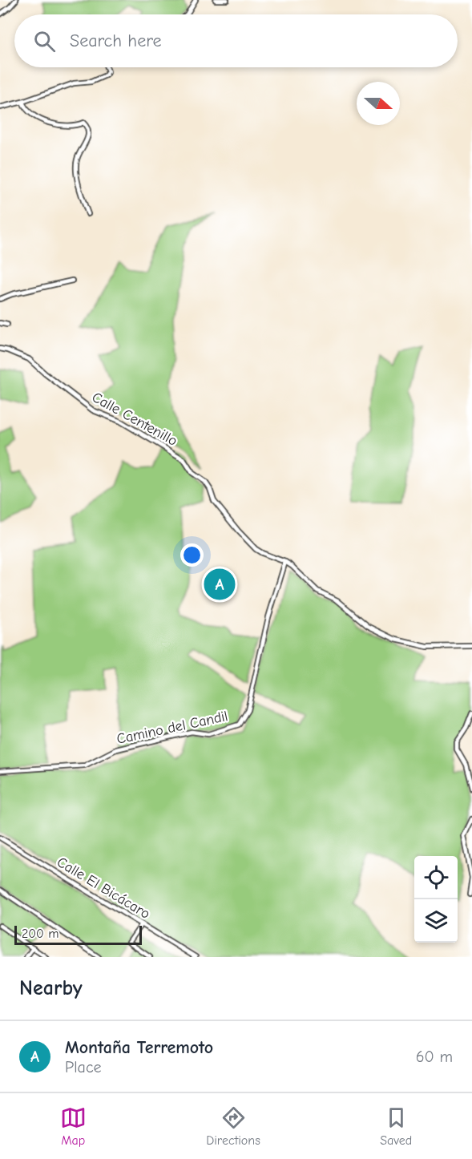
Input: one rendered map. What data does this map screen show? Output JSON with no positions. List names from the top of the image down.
{
  "streets": {
    "street": ["Calle Centenillo", "Camino del Candil", "Calle El Bicácaro"]
  },
  "crossings": [
    ["Calle Centenillo", "Camino del Candil"]
  ],
  "scale_bar": "200 m",
  "north": "right",
  "page": {
    "search": "Search here",
    "pins": "A",
    "scale": "200 m",
    "heading": "Nearby",
    "list": [
      {
        "mark": "A",
        "name": "Montaña Terremoto",
        "note": "Place",
        "value": "60 m"
      }
    ],
    "nav": ["Map", "Directions", "Saved"]
  }
}
